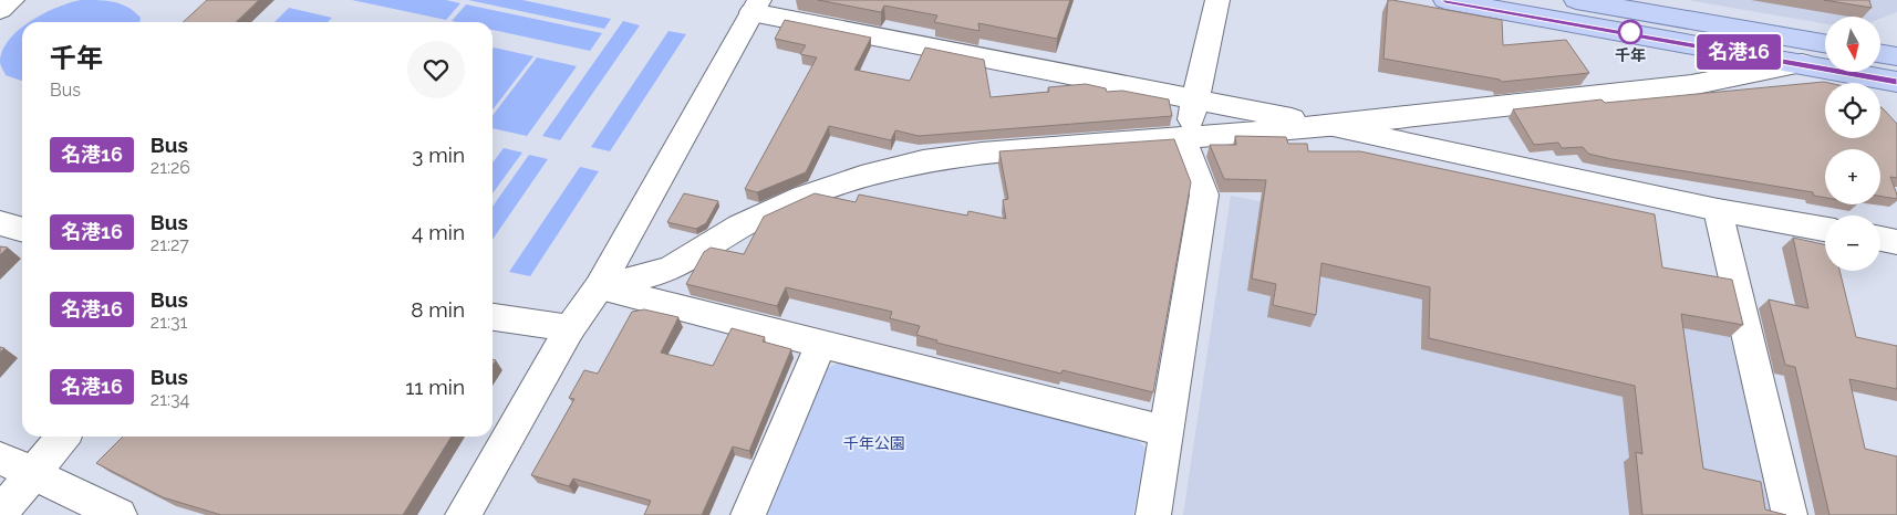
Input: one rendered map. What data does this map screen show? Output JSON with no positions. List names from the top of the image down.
{
  "parks": ["千年公園"],
  "places": ["千年"],
  "lines": ["bus line 名港16"],
  "north": "bottom",
  "page": {
    "on_map": "名港16",
    "map_buttons": ["+", "−"],
    "heading": ["千年", "Bus"],
    "list": [
      {
        "mark": "名港16",
        "name": "Bus",
        "note": "21:26",
        "value": "3 min"
      },
      {
        "mark": "名港16",
        "name": "Bus",
        "note": "21:27",
        "value": "4 min"
      },
      {
        "mark": "名港16",
        "name": "Bus",
        "note": "21:31",
        "value": "8 min"
      },
      {
        "mark": "名港16",
        "name": "Bus",
        "note": "21:34",
        "value": "11 min"
      }
    ]
  }
}
